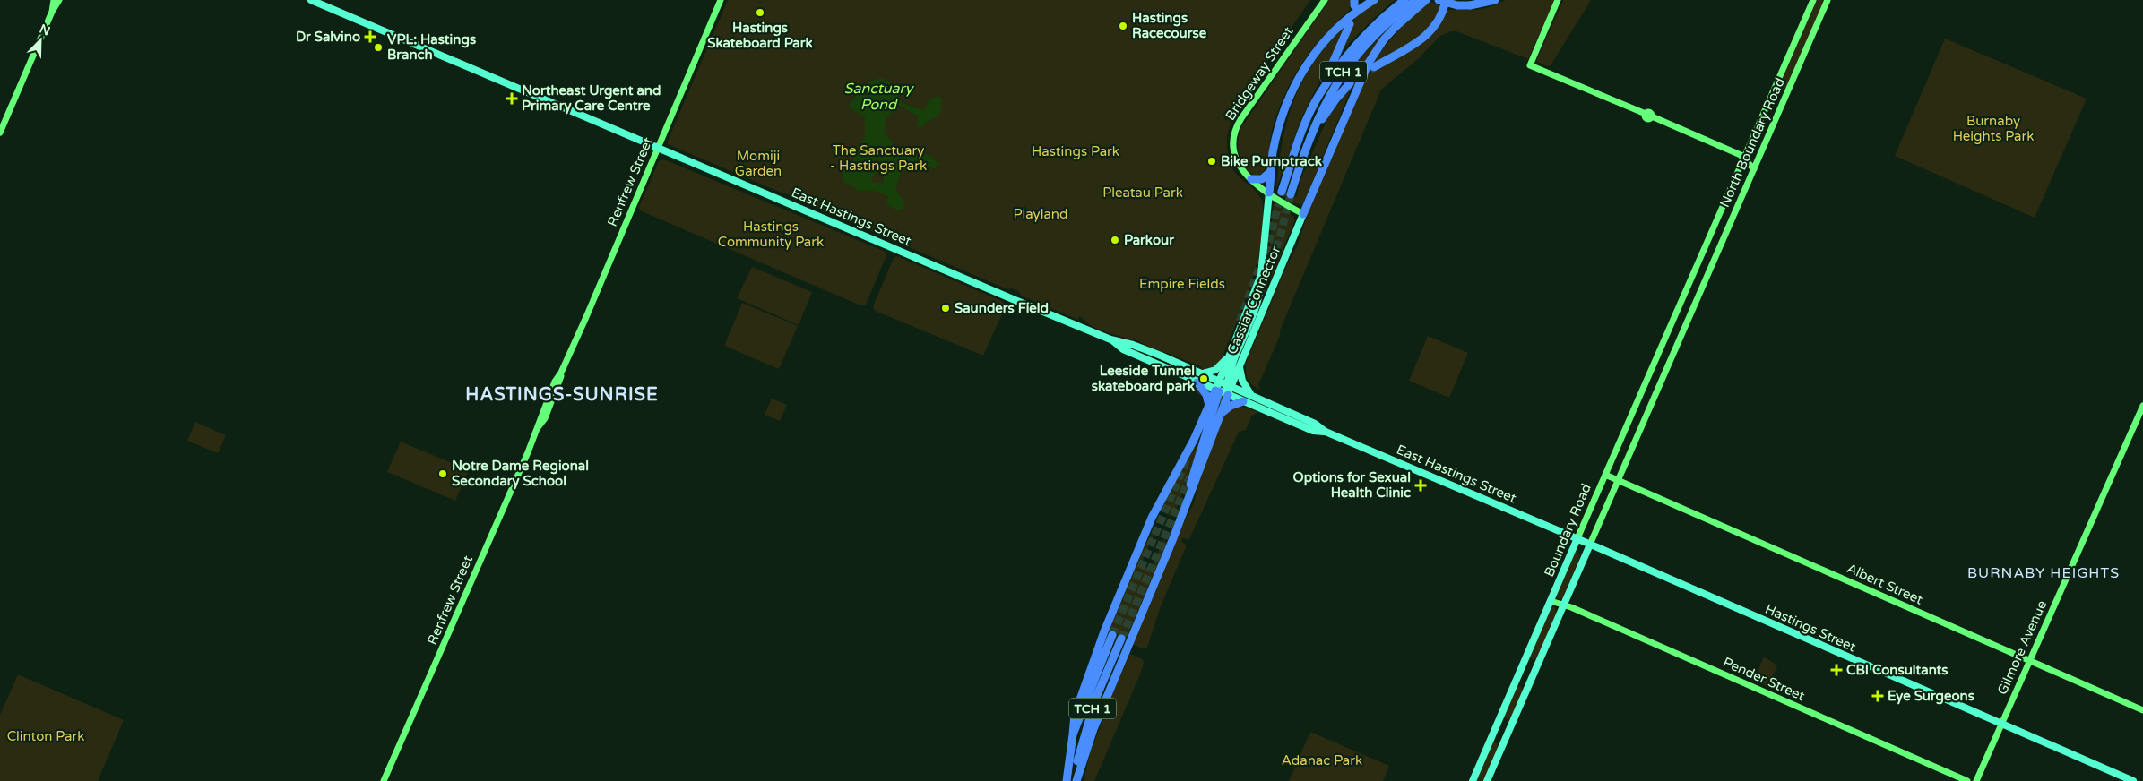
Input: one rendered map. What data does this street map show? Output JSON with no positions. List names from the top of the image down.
{
  "streets": {
    "highway": ["TCH 1"],
    "main road": [
      "East Hastings Street",
      "Cassiar Connector",
      "Boundary Road",
      "Hastings Street"
    ],
    "street": [
      "Bridgeway Street",
      "North Boundary Road",
      "Renfrew Street",
      "Albert Street",
      "Gilmore Avenue",
      "Pender Street"
    ]
  },
  "crossings": [
    ["Bridgeway Street", "Cassiar Connector"],
    ["North Boundary Road", "Boundary Road"],
    ["Renfrew Street", "East Hastings Street"],
    ["East Hastings Street", "Cassiar Connector"],
    ["East Hastings Street", "Boundary Road"],
    ["East Hastings Street", "Hastings Street"],
    ["Boundary Road", "Albert Street"],
    ["Boundary Road", "Hastings Street"],
    ["Boundary Road", "Pender Street"],
    ["Albert Street", "Gilmore Avenue"],
    ["Hastings Street", "Gilmore Avenue"]
  ],
  "districts": ["HASTINGS-SUNRISE", "BURNABY HEIGHTS"],
  "water": ["Sanctuary Pond"],
  "parks": [
    "Burnaby Heights Park",
    "The Sanctuary - Hastings Park",
    "Hastings Park",
    "Momiji Garden",
    "Pleatau Park",
    "Playland",
    "Hastings Community Park",
    "Empire Fields",
    "Clinton Park",
    "Adanac Park"
  ],
  "places": {
    "other": [
      "Hastings Skateboard Park",
      "Hastings Racecourse",
      "VPL: Hastings Branch",
      "Bike Pumptrack",
      "Parkour",
      "Saunders Field",
      "Leeside Tunnel skateboard park",
      "Notre Dame Regional Secondary School"
    ],
    "health": [
      "Dr Salvino",
      "Northeast Urgent and Primary Care Centre",
      "Options for Sexual Health Clinic",
      "CBI Consultants",
      "Eye Surgeons"
    ]
  },
  "north": "top right"
}
